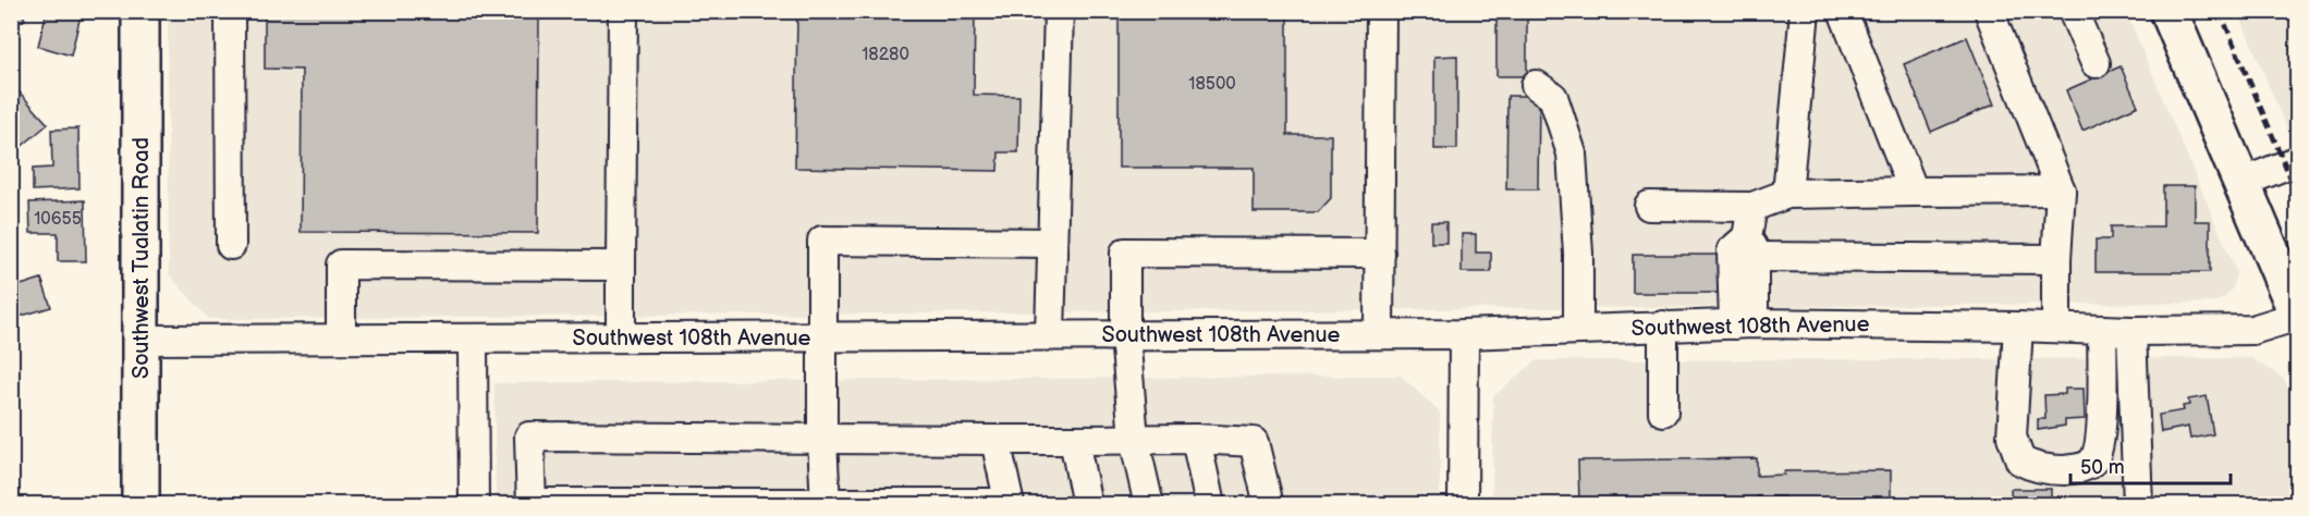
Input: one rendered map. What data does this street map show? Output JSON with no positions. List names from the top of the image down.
{
  "streets": {
    "main road": ["Southwest Tualatin Road"],
    "street": ["Southwest 108th Avenue"]
  },
  "crossings": [
    ["Southwest Tualatin Road", "Southwest 108th Avenue"]
  ],
  "house_numbers": ["18280", "18500", "10655"],
  "scale_bar": "50 m"
}
